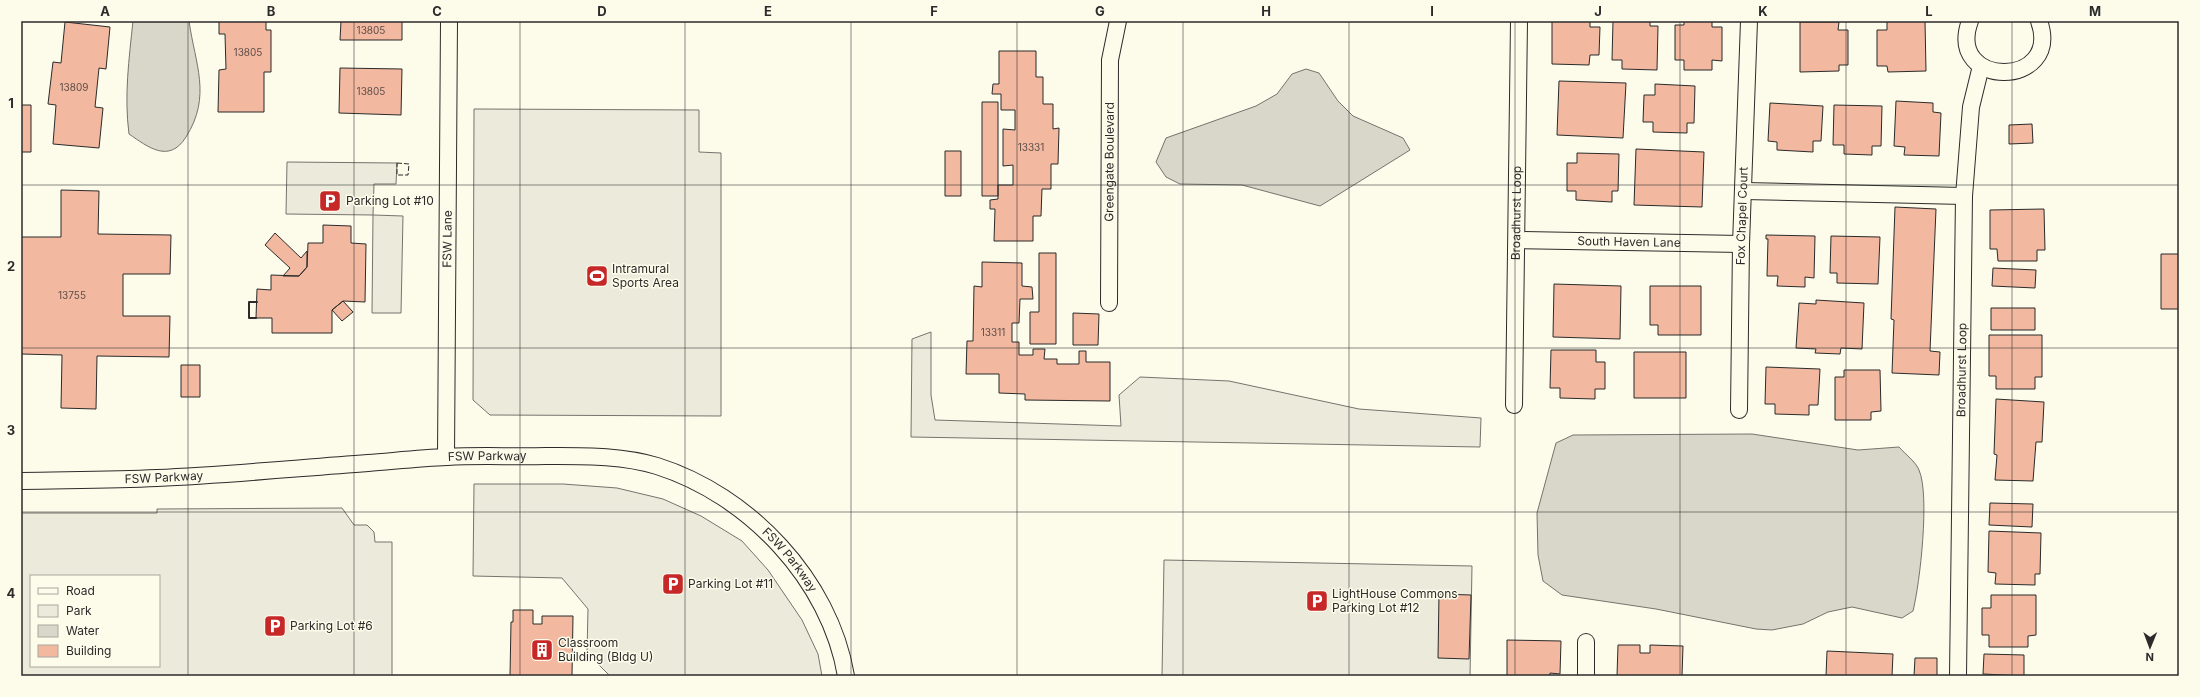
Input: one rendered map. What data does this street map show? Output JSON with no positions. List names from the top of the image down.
{
  "streets": {
    "street": [
      "Greengate Boulevard",
      "Broadhurst Loop",
      "Fox Chapel Court",
      "FSW Lane",
      "South Haven Lane",
      "FSW Parkway"
    ]
  },
  "crossings": [
    ["Broadhurst Loop", "South Haven Lane"],
    ["Fox Chapel Court", "South Haven Lane"],
    ["FSW Lane", "FSW Parkway"]
  ],
  "places": {
    "parking": [
      "Parking Lot #10",
      "Parking Lot #11",
      "LightHouse Commons Parking Lot #12",
      "Parking Lot #6"
    ],
    "sports": ["Intramural Sports Area"],
    "building": ["Classroom Building (Bldg U)"]
  },
  "house_numbers": [
    "13805",
    "13805",
    "13809",
    "13805",
    "13331",
    "13755",
    "13311"
  ],
  "legend": [
    "Road",
    "Park",
    "Water",
    "Building"
  ],
  "north": "bottom",
  "grid": {
    "columns": [
      "A",
      "B",
      "C",
      "D",
      "E",
      "F",
      "G",
      "H",
      "I",
      "J",
      "K",
      "L",
      "M"
    ],
    "rows": [
      "1",
      "2",
      "3",
      "4"
    ]
  }
}
